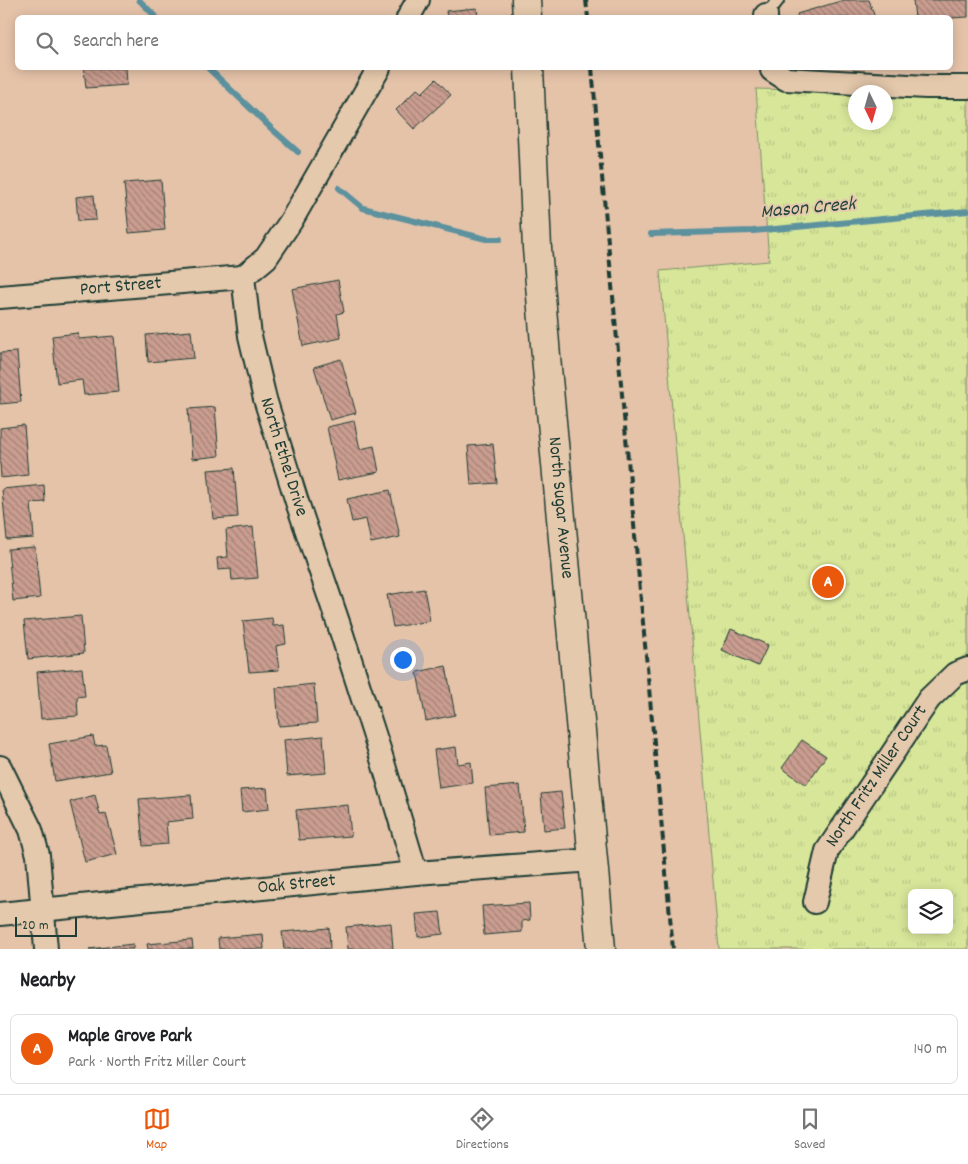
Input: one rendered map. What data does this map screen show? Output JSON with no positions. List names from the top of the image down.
{
  "streets": {
    "street": [
      "Port Street",
      "North Ethel Drive",
      "North Sugar Avenue",
      "North Fritz Miller Court",
      "Oak Street"
    ]
  },
  "crossings": [
    ["Port Street", "North Ethel Drive"],
    ["North Ethel Drive", "Oak Street"],
    ["North Sugar Avenue", "Oak Street"]
  ],
  "water": ["Mason Creek"],
  "scale_bar": "20 m",
  "north": "bottom",
  "page": {
    "search": "Search here",
    "pins": "A",
    "scale": "20 m",
    "heading": "Nearby",
    "list": [
      {
        "mark": "A",
        "name": "Maple Grove Park",
        "note": "Park · North Fritz Miller Court",
        "value": "140 m"
      }
    ],
    "nav": ["Map", "Directions", "Saved"]
  }
}
